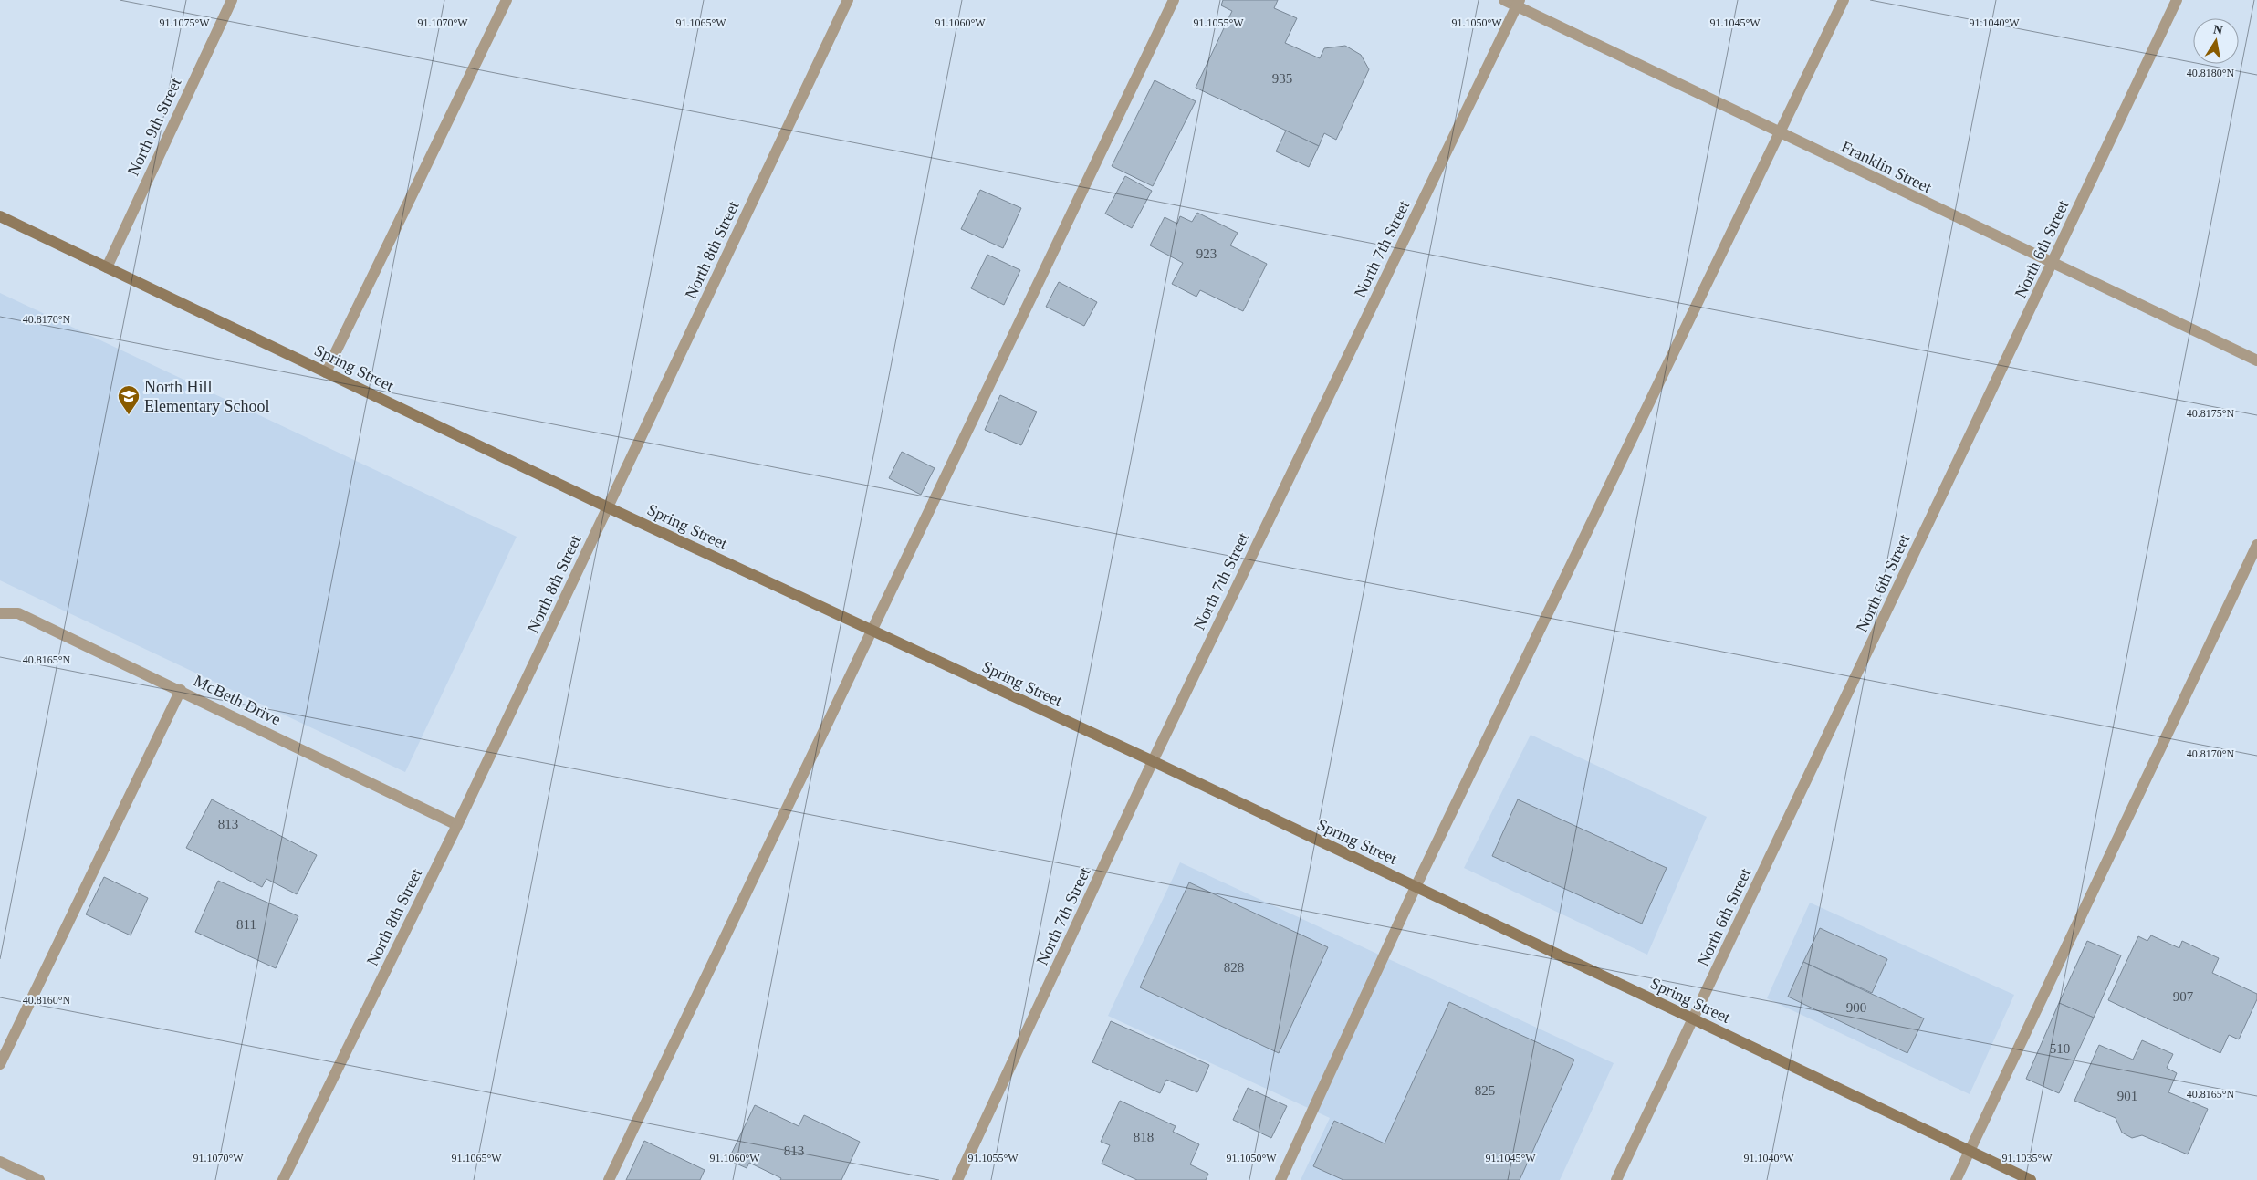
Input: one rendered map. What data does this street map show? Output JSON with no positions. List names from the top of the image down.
{
  "streets": {
    "main road": ["Spring Street"],
    "street": [
      "North 9th Street",
      "Franklin Street",
      "North 7th Street",
      "North 6th Street",
      "North 8th Street",
      "McBeth Drive"
    ]
  },
  "crossings": [
    ["North 9th Street", "Spring Street"],
    ["Franklin Street", "North 7th Street"],
    ["Franklin Street", "North 6th Street"],
    ["North 7th Street", "Spring Street"],
    ["North 6th Street", "Spring Street"],
    ["North 8th Street", "Spring Street"],
    ["North 8th Street", "McBeth Drive"]
  ],
  "places": {
    "school or university": ["North Hill Elementary School"]
  },
  "house_numbers": [
    "935",
    "923",
    "813",
    "811",
    "828",
    "907",
    "900",
    "510",
    "825",
    "901",
    "818",
    "813"
  ],
  "north": "top",
  "coordinates": [
    "91.1075°W",
    "91.1070°W",
    "91.1065°W",
    "91.1060°W",
    "91.1055°W",
    "91.1050°W",
    "91.1045°W",
    "91.1040°W",
    "40.8180°N",
    "40.8170°N",
    "40.8175°N",
    "40.8165°N",
    "40.8160°N",
    "91.1035°W"
  ]
}
